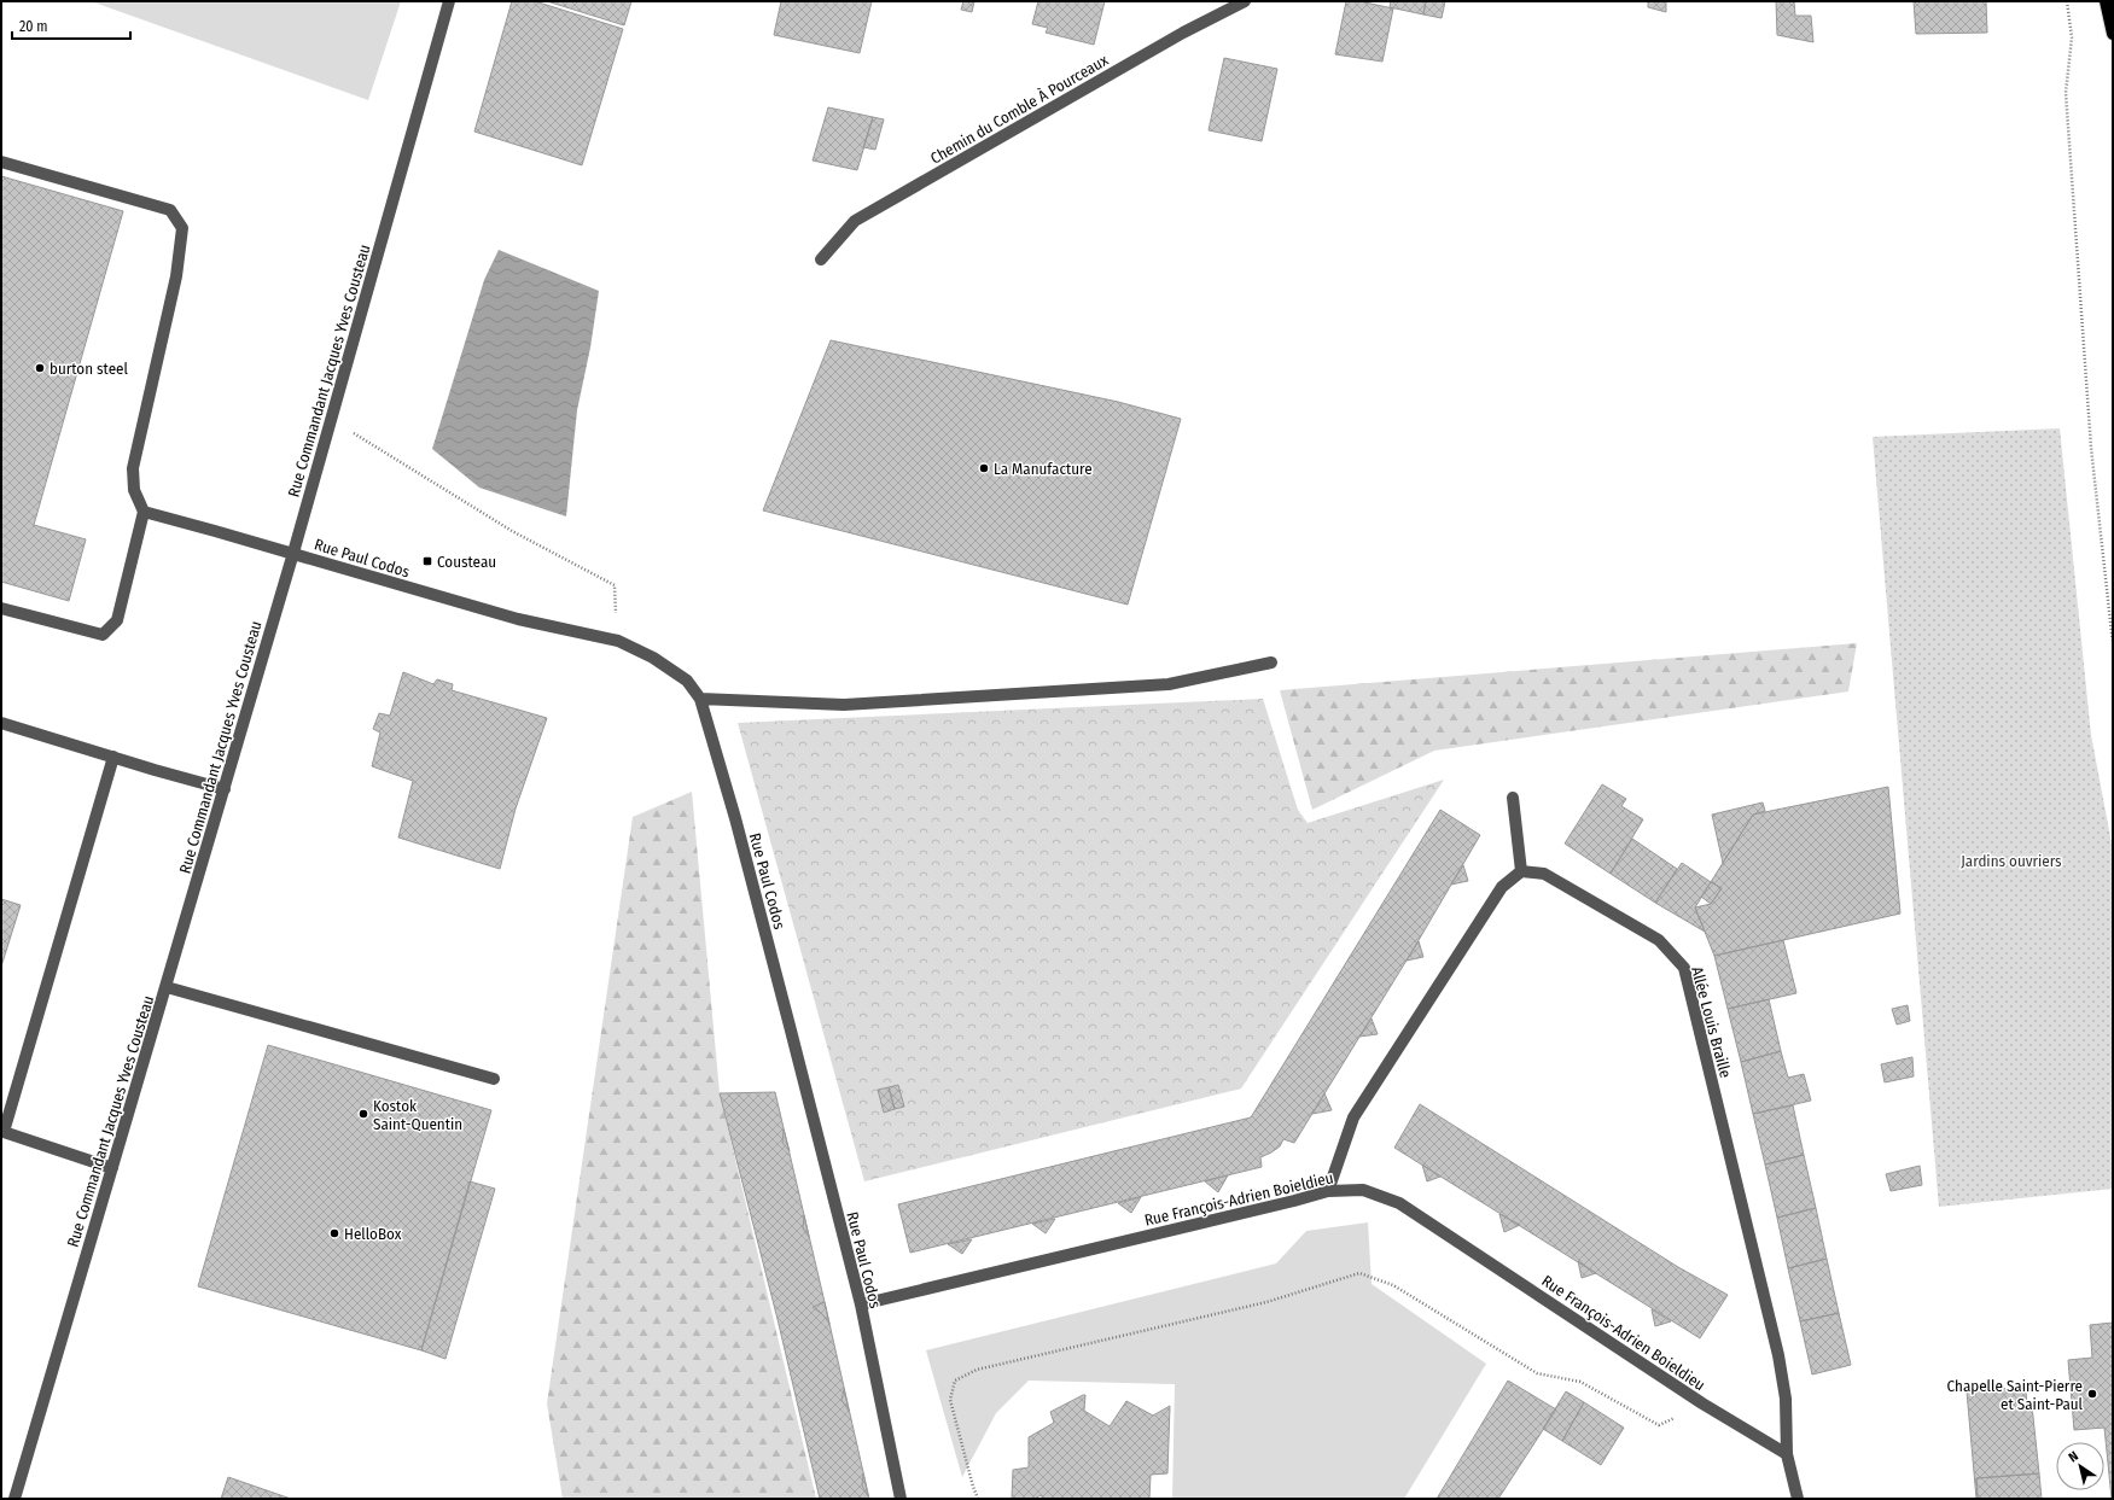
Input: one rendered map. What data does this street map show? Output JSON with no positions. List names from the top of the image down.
{
  "streets": {
    "street": [
      "Chemin du Comble À Pourceaux",
      "Rue Commandant Jacques Yves Cousteau",
      "Rue Paul Codos",
      "Allée Louis Braille",
      "Rue François-Adrien Boieldieu"
    ]
  },
  "crossings": [
    ["Rue Commandant Jacques Yves Cousteau", "Rue Paul Codos"],
    ["Rue Paul Codos", "Rue François-Adrien Boieldieu"],
    ["Allée Louis Braille", "Rue François-Adrien Boieldieu"]
  ],
  "parks": ["Jardins ouvriers"],
  "places": {
    "other": [
      "burton steel",
      "La Manufacture",
      "Kostok Saint-Quentin",
      "HelloBox",
      "Chapelle Saint-Pierre et Saint-Paul"
    ],
    "transit": ["Cousteau"]
  },
  "scale_bar": "20 m",
  "north": "top left"
}
